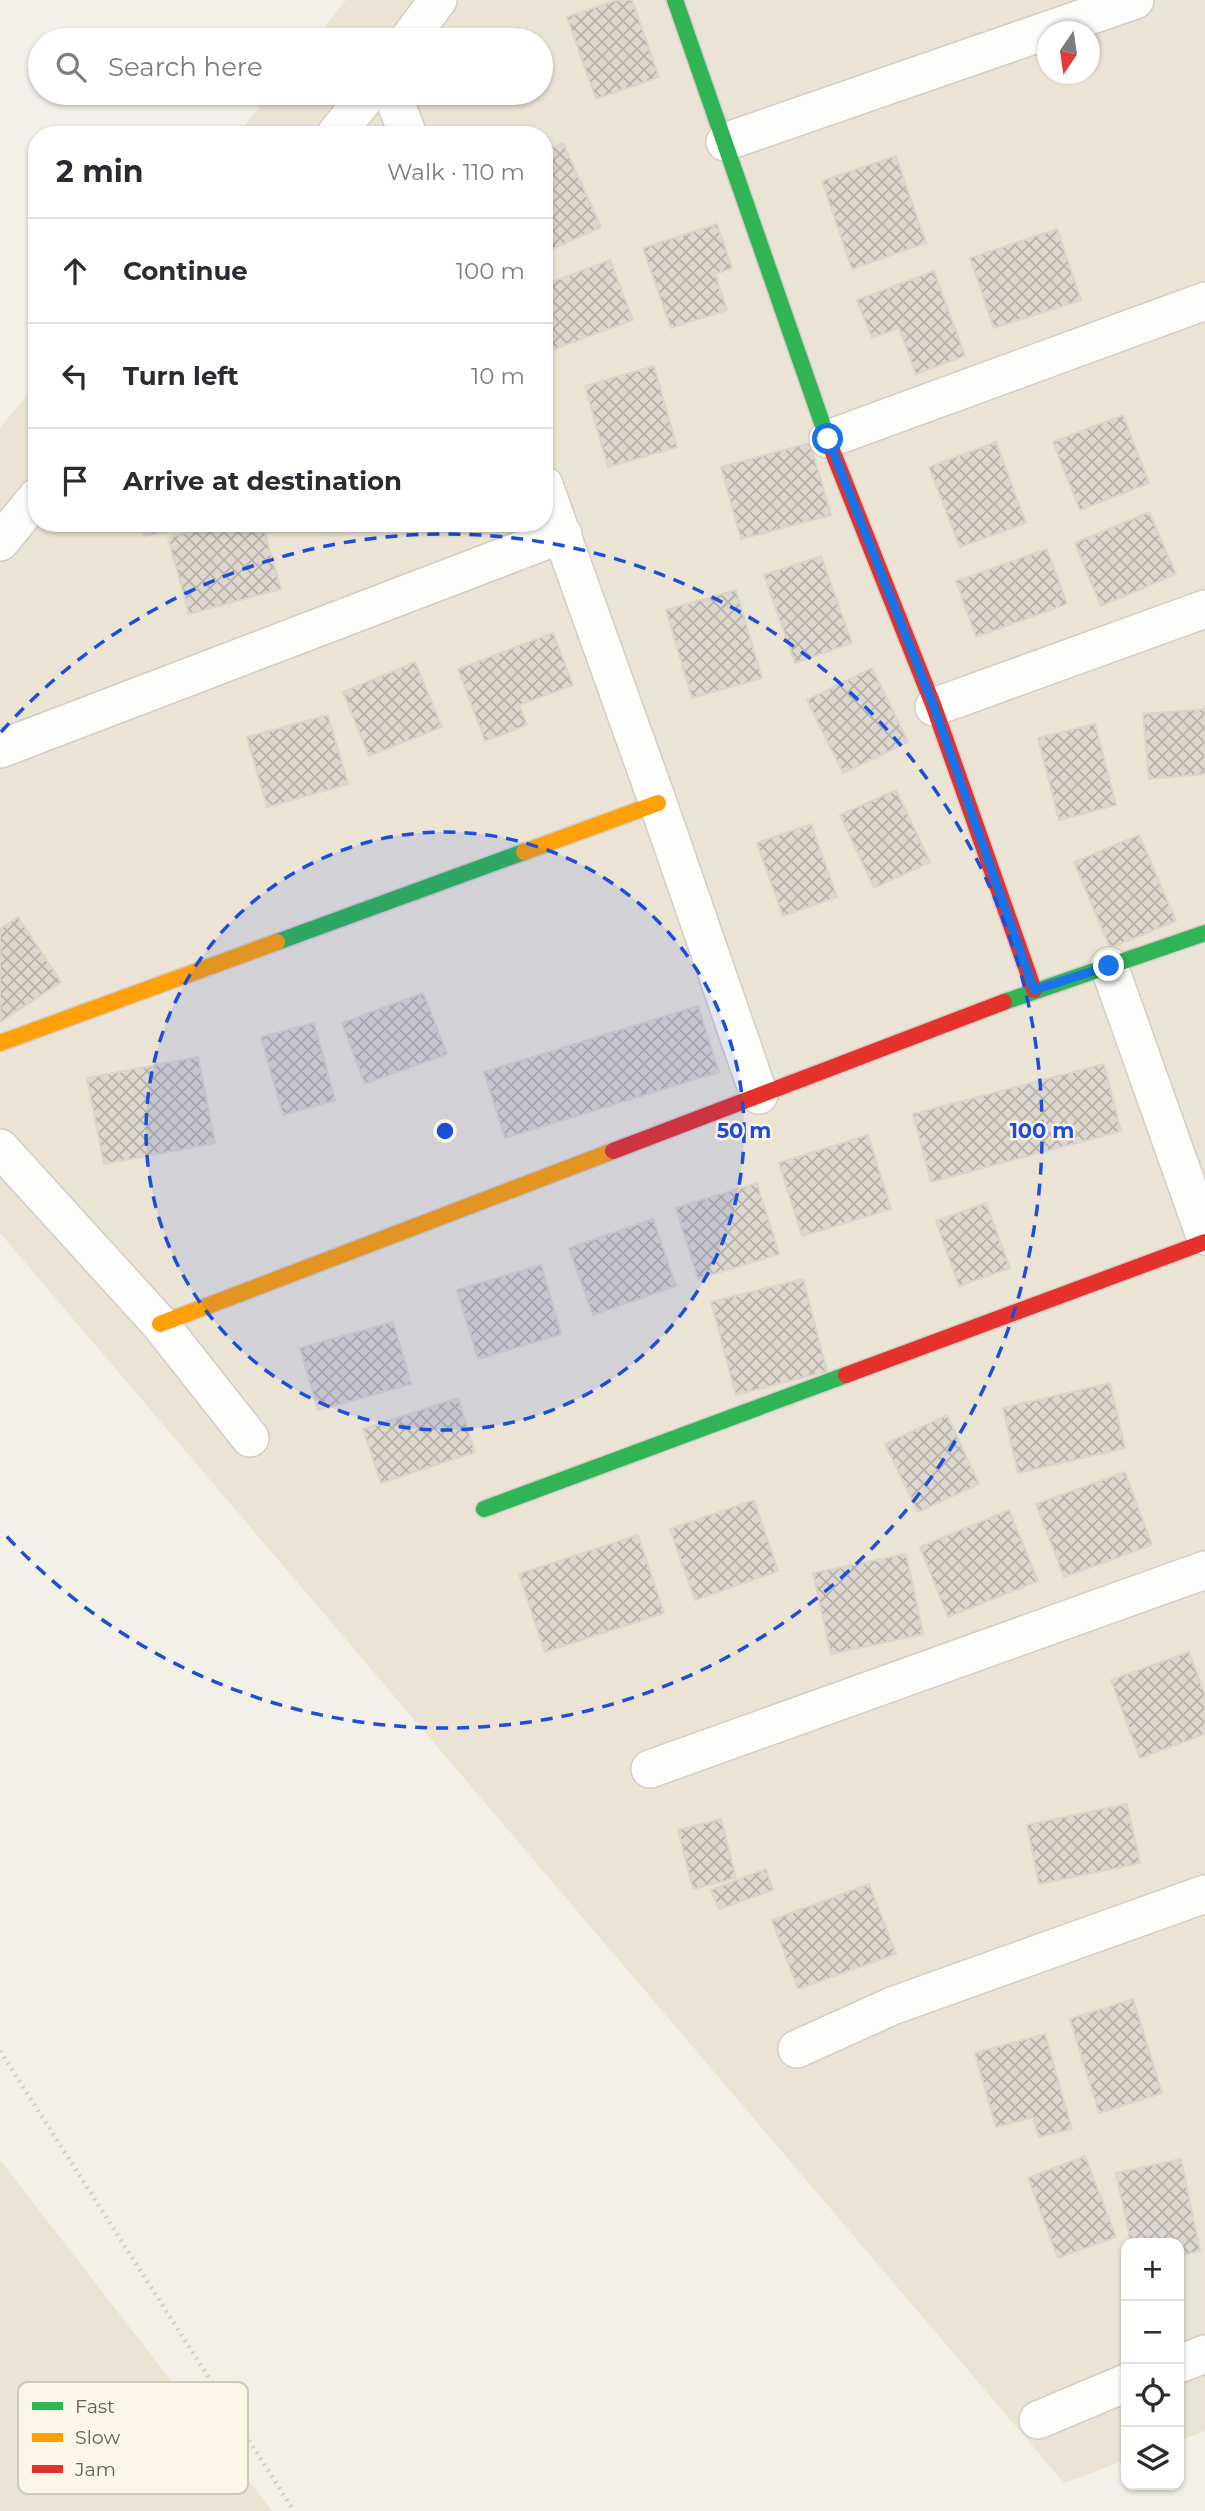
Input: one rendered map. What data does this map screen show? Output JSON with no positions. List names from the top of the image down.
{
  "legend": ["Fast", "Slow", "Jam"],
  "north": "bottom",
  "page": {
    "search": "Search here",
    "heading": ["2 min", "Walk · 110 m"],
    "list": [
      ["Continue", "100 m"],
      ["Turn left", "10 m"],
      "Arrive at destination"
    ],
    "map_buttons": ["+", "−"]
  },
  "rings": ["50 m", "100 m"]
}
